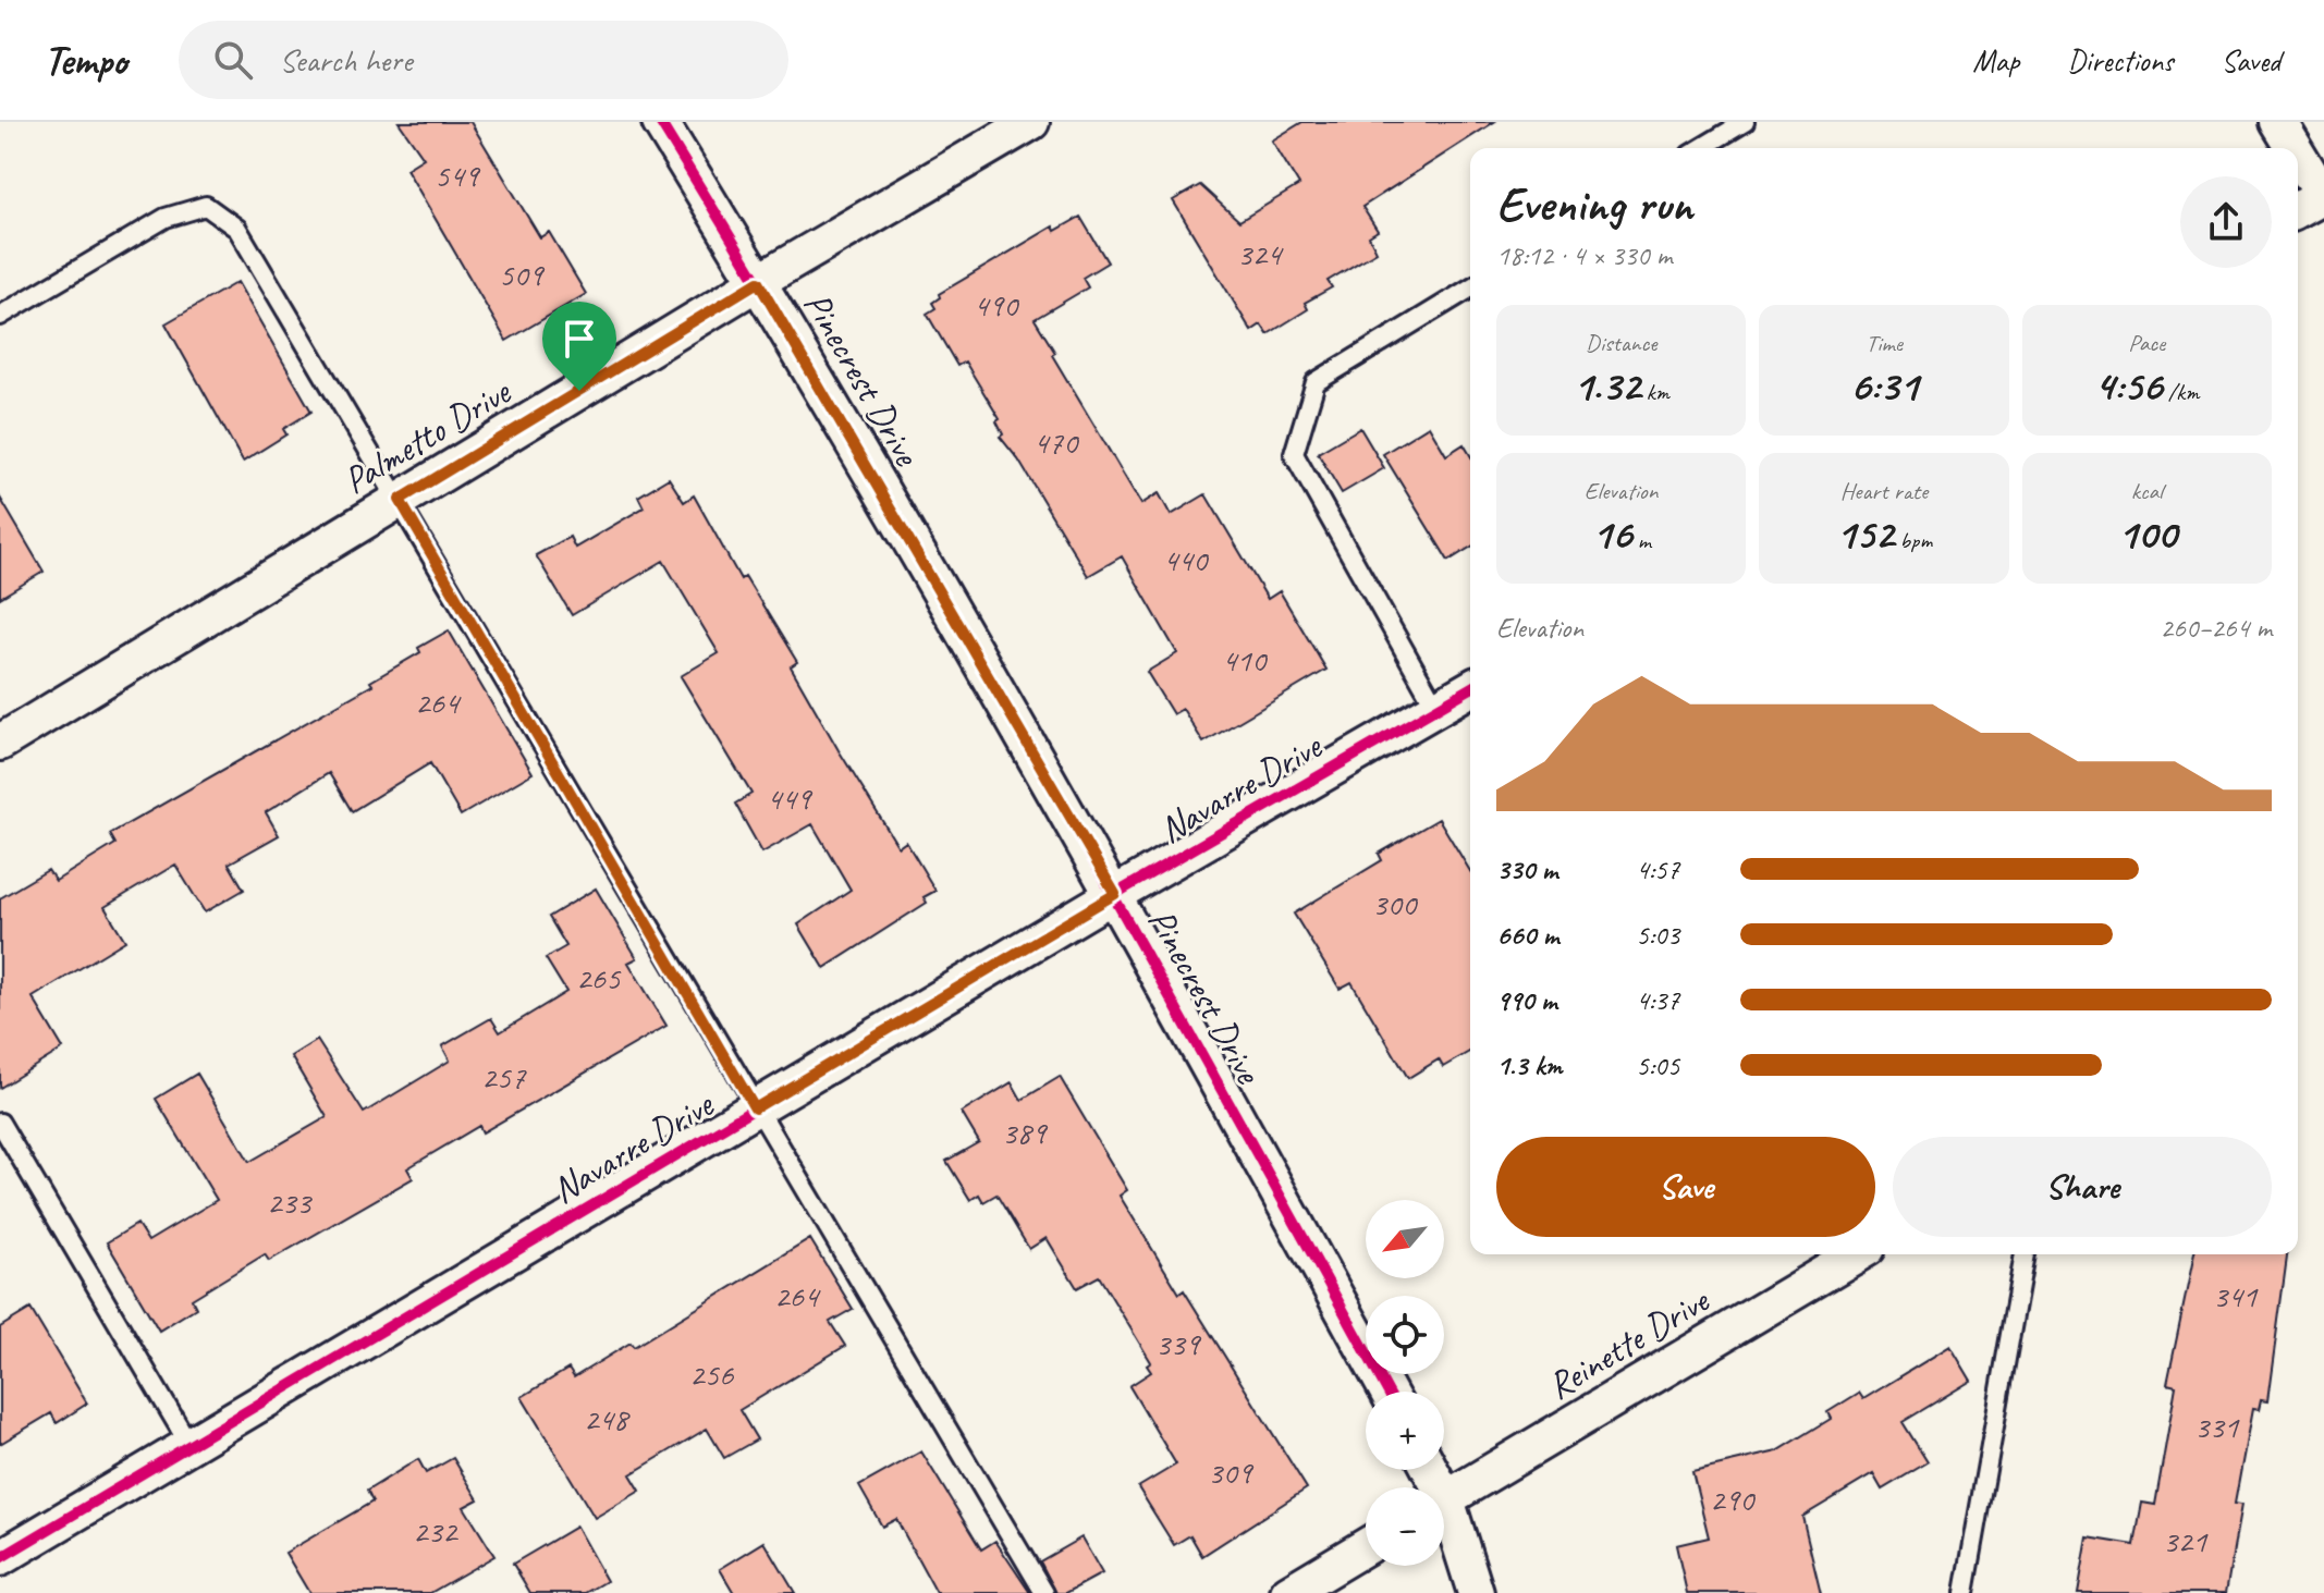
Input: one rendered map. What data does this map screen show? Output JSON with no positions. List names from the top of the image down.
{
  "streets": {
    "street": [
      "Pinecrest Drive",
      "Palmetto Drive",
      "Navarre Drive",
      "Reinette Drive"
    ]
  },
  "crossings": [
    ["Pinecrest Drive", "Palmetto Drive"],
    ["Pinecrest Drive", "Navarre Drive"]
  ],
  "house_numbers": [
    "549",
    "324",
    "509",
    "490",
    "470",
    "440",
    "410",
    "264",
    "449",
    "300",
    "265",
    "257",
    "389",
    "233",
    "264",
    "341",
    "339",
    "256",
    "248",
    "331",
    "309",
    "290",
    "232",
    "321"
  ],
  "north": "bottom left",
  "page": {
    "header": "Tempo",
    "search": "Search here",
    "nav": ["Map", "Directions", "Saved"],
    "heading": ["Evening run", "18:12 · 4 × 330 m"],
    "stats": [
      ["Distance", "1.32 km"],
      ["Time", "6:31"],
      ["Pace", "4:56 /km"],
      ["Elevation", "16 m"],
      ["Heart rate", "152 bpm"],
      ["kcal", "100"]
    ],
    "chart": ["Elevation", "260–264 m"],
    "list": [
      {
        "name": "330 m",
        "note": "4:57"
      },
      {
        "name": "660 m",
        "note": "5:03"
      },
      {
        "name": "990 m",
        "note": "4:37"
      },
      {
        "name": "1.3 km",
        "note": "5:05"
      }
    ],
    "buttons": ["Save", "Share"],
    "map_buttons": ["+", "−"]
  }
}
